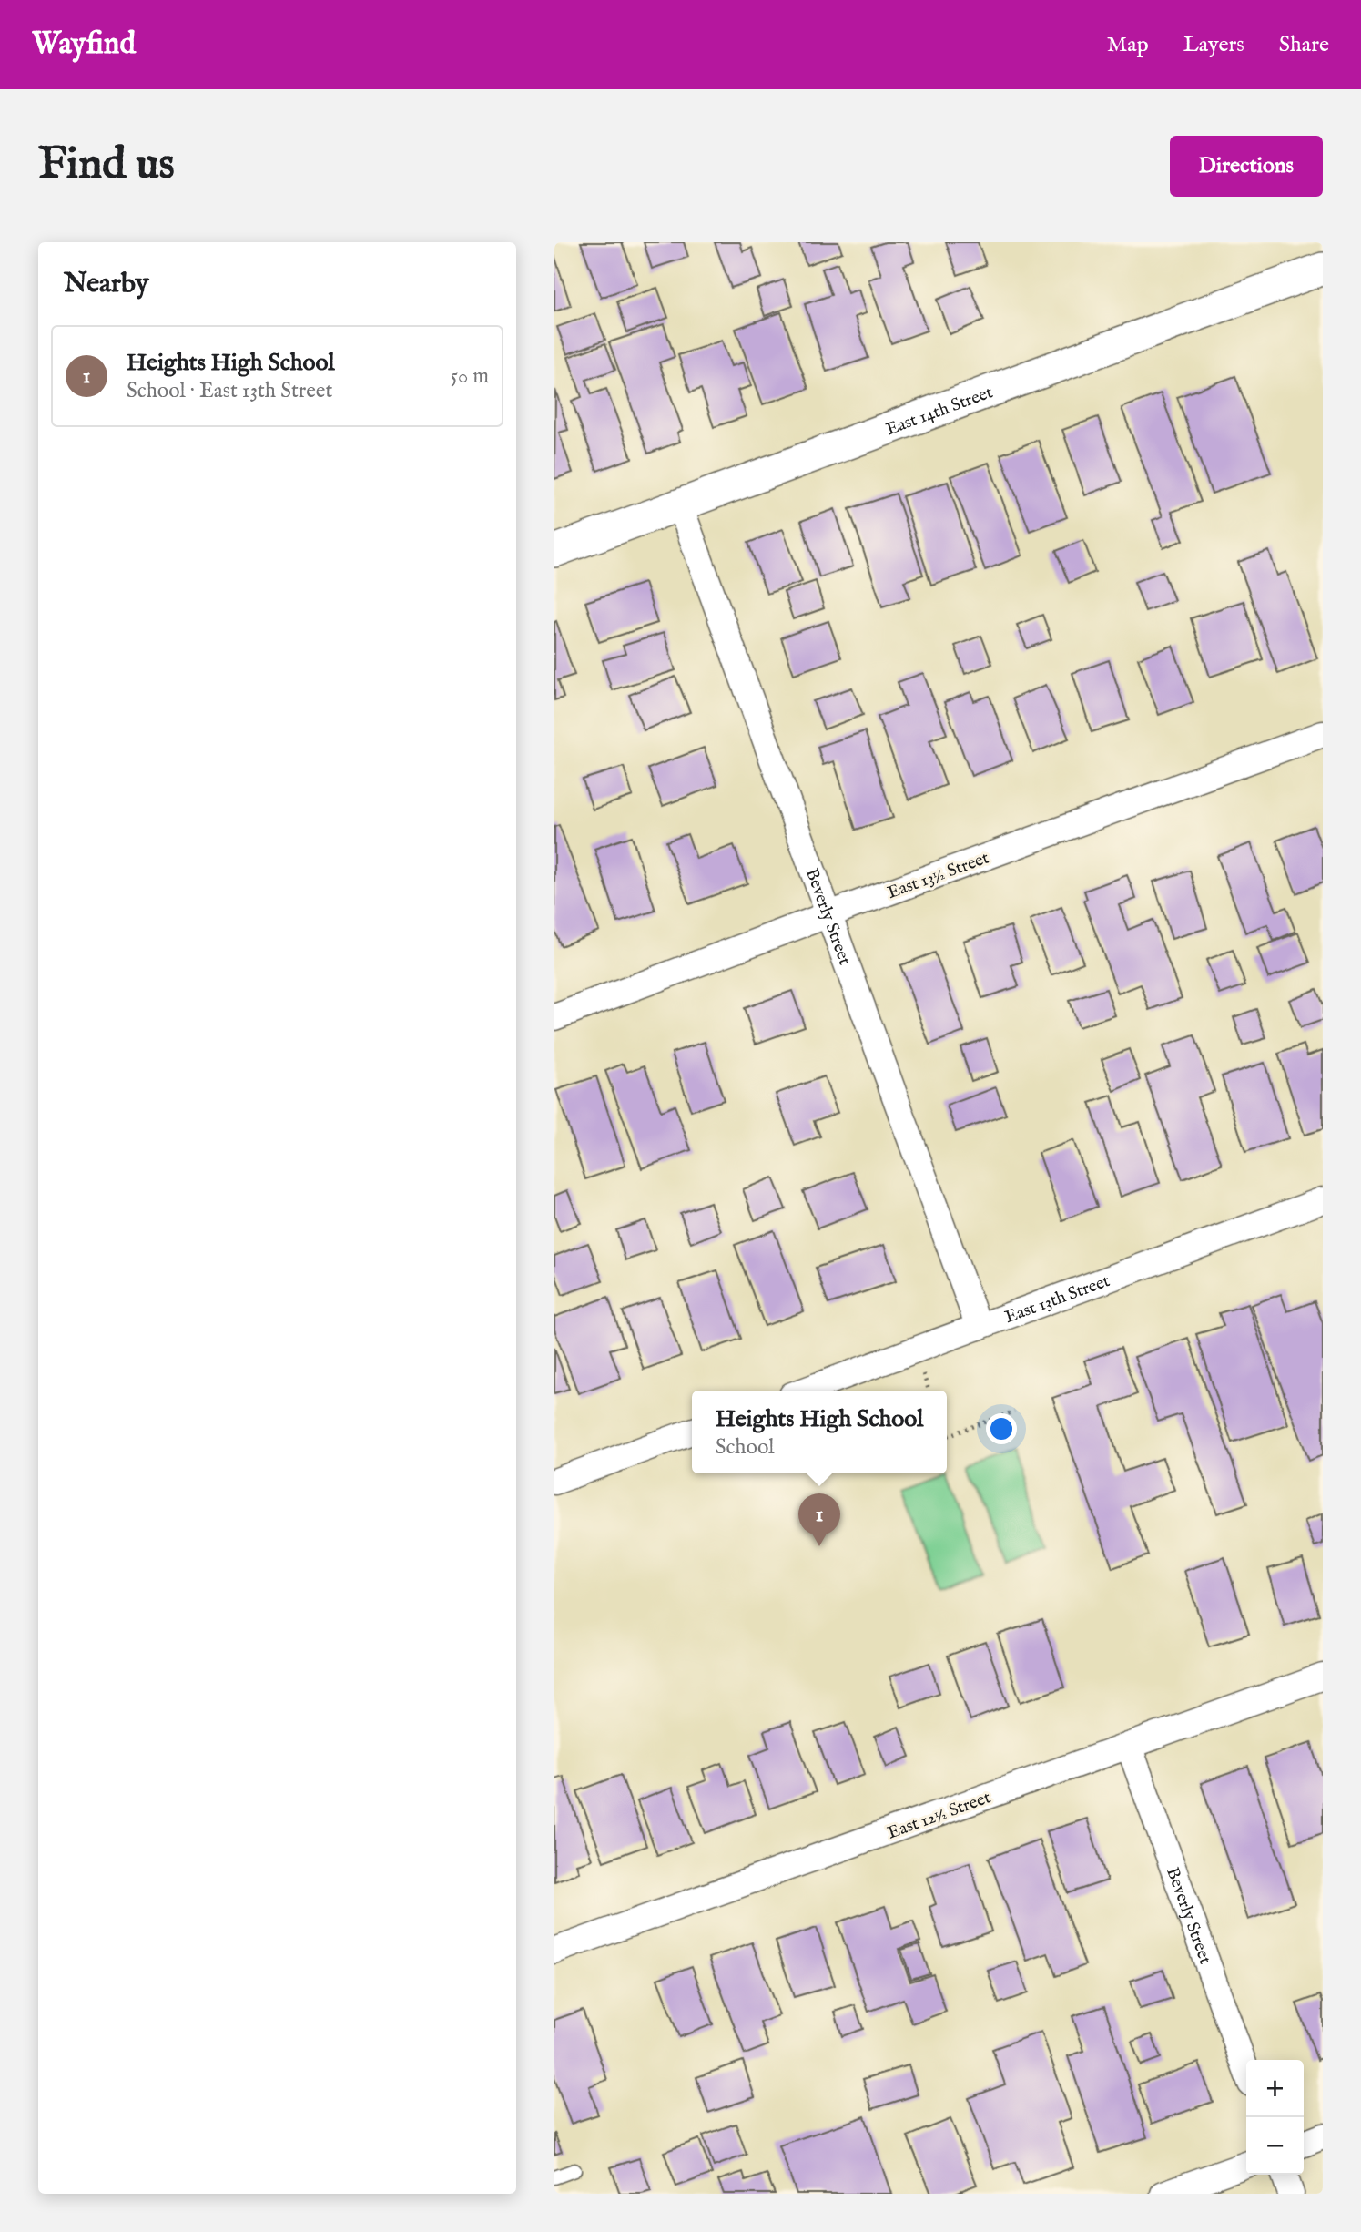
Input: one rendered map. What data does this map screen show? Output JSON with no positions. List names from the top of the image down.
{
  "streets": {
    "street": [
      "East 14th Street",
      "East 13½ Street",
      "Beverly Street",
      "East 13th Street",
      "East 12½ Street"
    ]
  },
  "crossings": [
    ["East 14th Street", "Beverly Street"],
    ["East 13½ Street", "Beverly Street"],
    ["Beverly Street", "East 13th Street"],
    ["Beverly Street", "East 12½ Street"]
  ],
  "page": {
    "header": "Wayfind",
    "nav": ["Map", "Layers", "Share"],
    "buttons": "Directions",
    "title": "Find us",
    "heading": "Nearby",
    "list": [
      {
        "mark": "1",
        "name": "Heights High School",
        "note": "School · East 13th Street",
        "value": "50 m"
      }
    ],
    "popup": ["Heights High School", "School"],
    "pins": "1",
    "map_buttons": ["+", "−"]
  }
}
